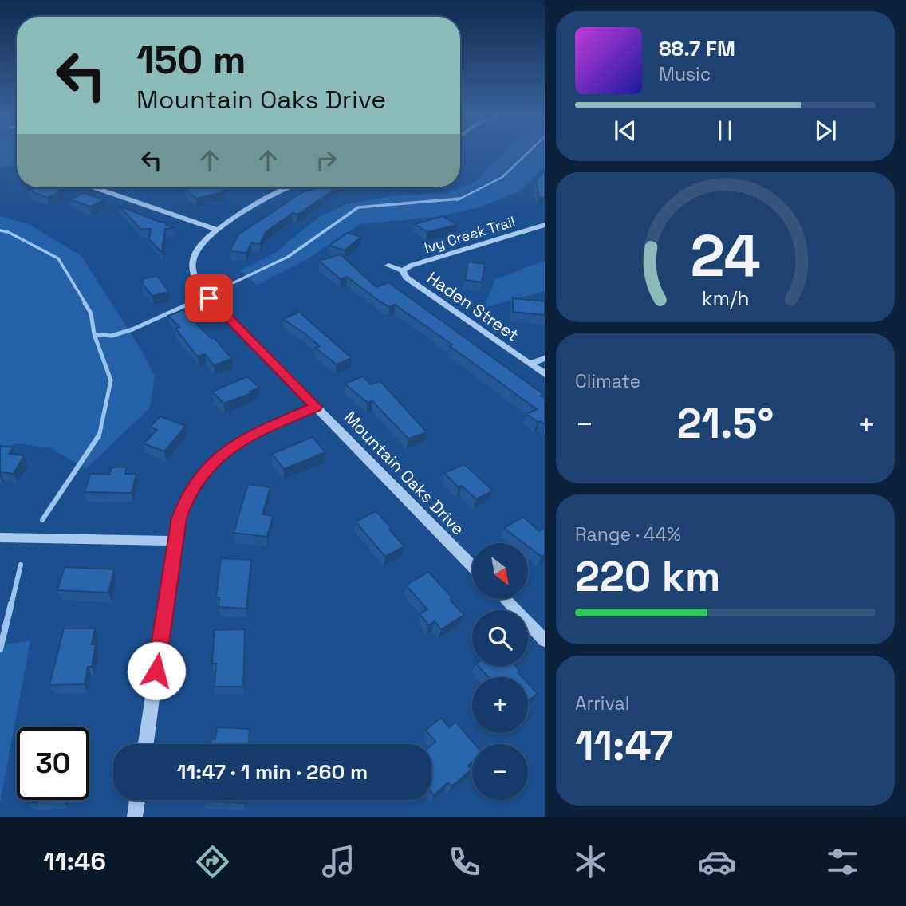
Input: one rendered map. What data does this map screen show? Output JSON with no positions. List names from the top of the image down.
{
  "streets": {
    "street": ["Ivy Creek Trail", "Haden Street", "Mountain Oaks Drive"]
  },
  "crossings": [
    ["Ivy Creek Trail", "Haden Street"]
  ],
  "north": "bottom right",
  "page": {
    "turn": ["150 m", "Mountain Oaks Drive"],
    "song": ["88.7 FM", "Music"],
    "tile": [
      "Climate",
      ["Range · 44%", "220 km"],
      ["Arrival", "11:47"]
    ],
    "heat": ["−", "21.5°", "+"],
    "map_buttons": ["+", "−"],
    "limit": "30",
    "trip": "11:47 · 1 min · 260 m",
    "tabs": "11:46",
    "gauge": ["24", "km/h"]
  }
}
